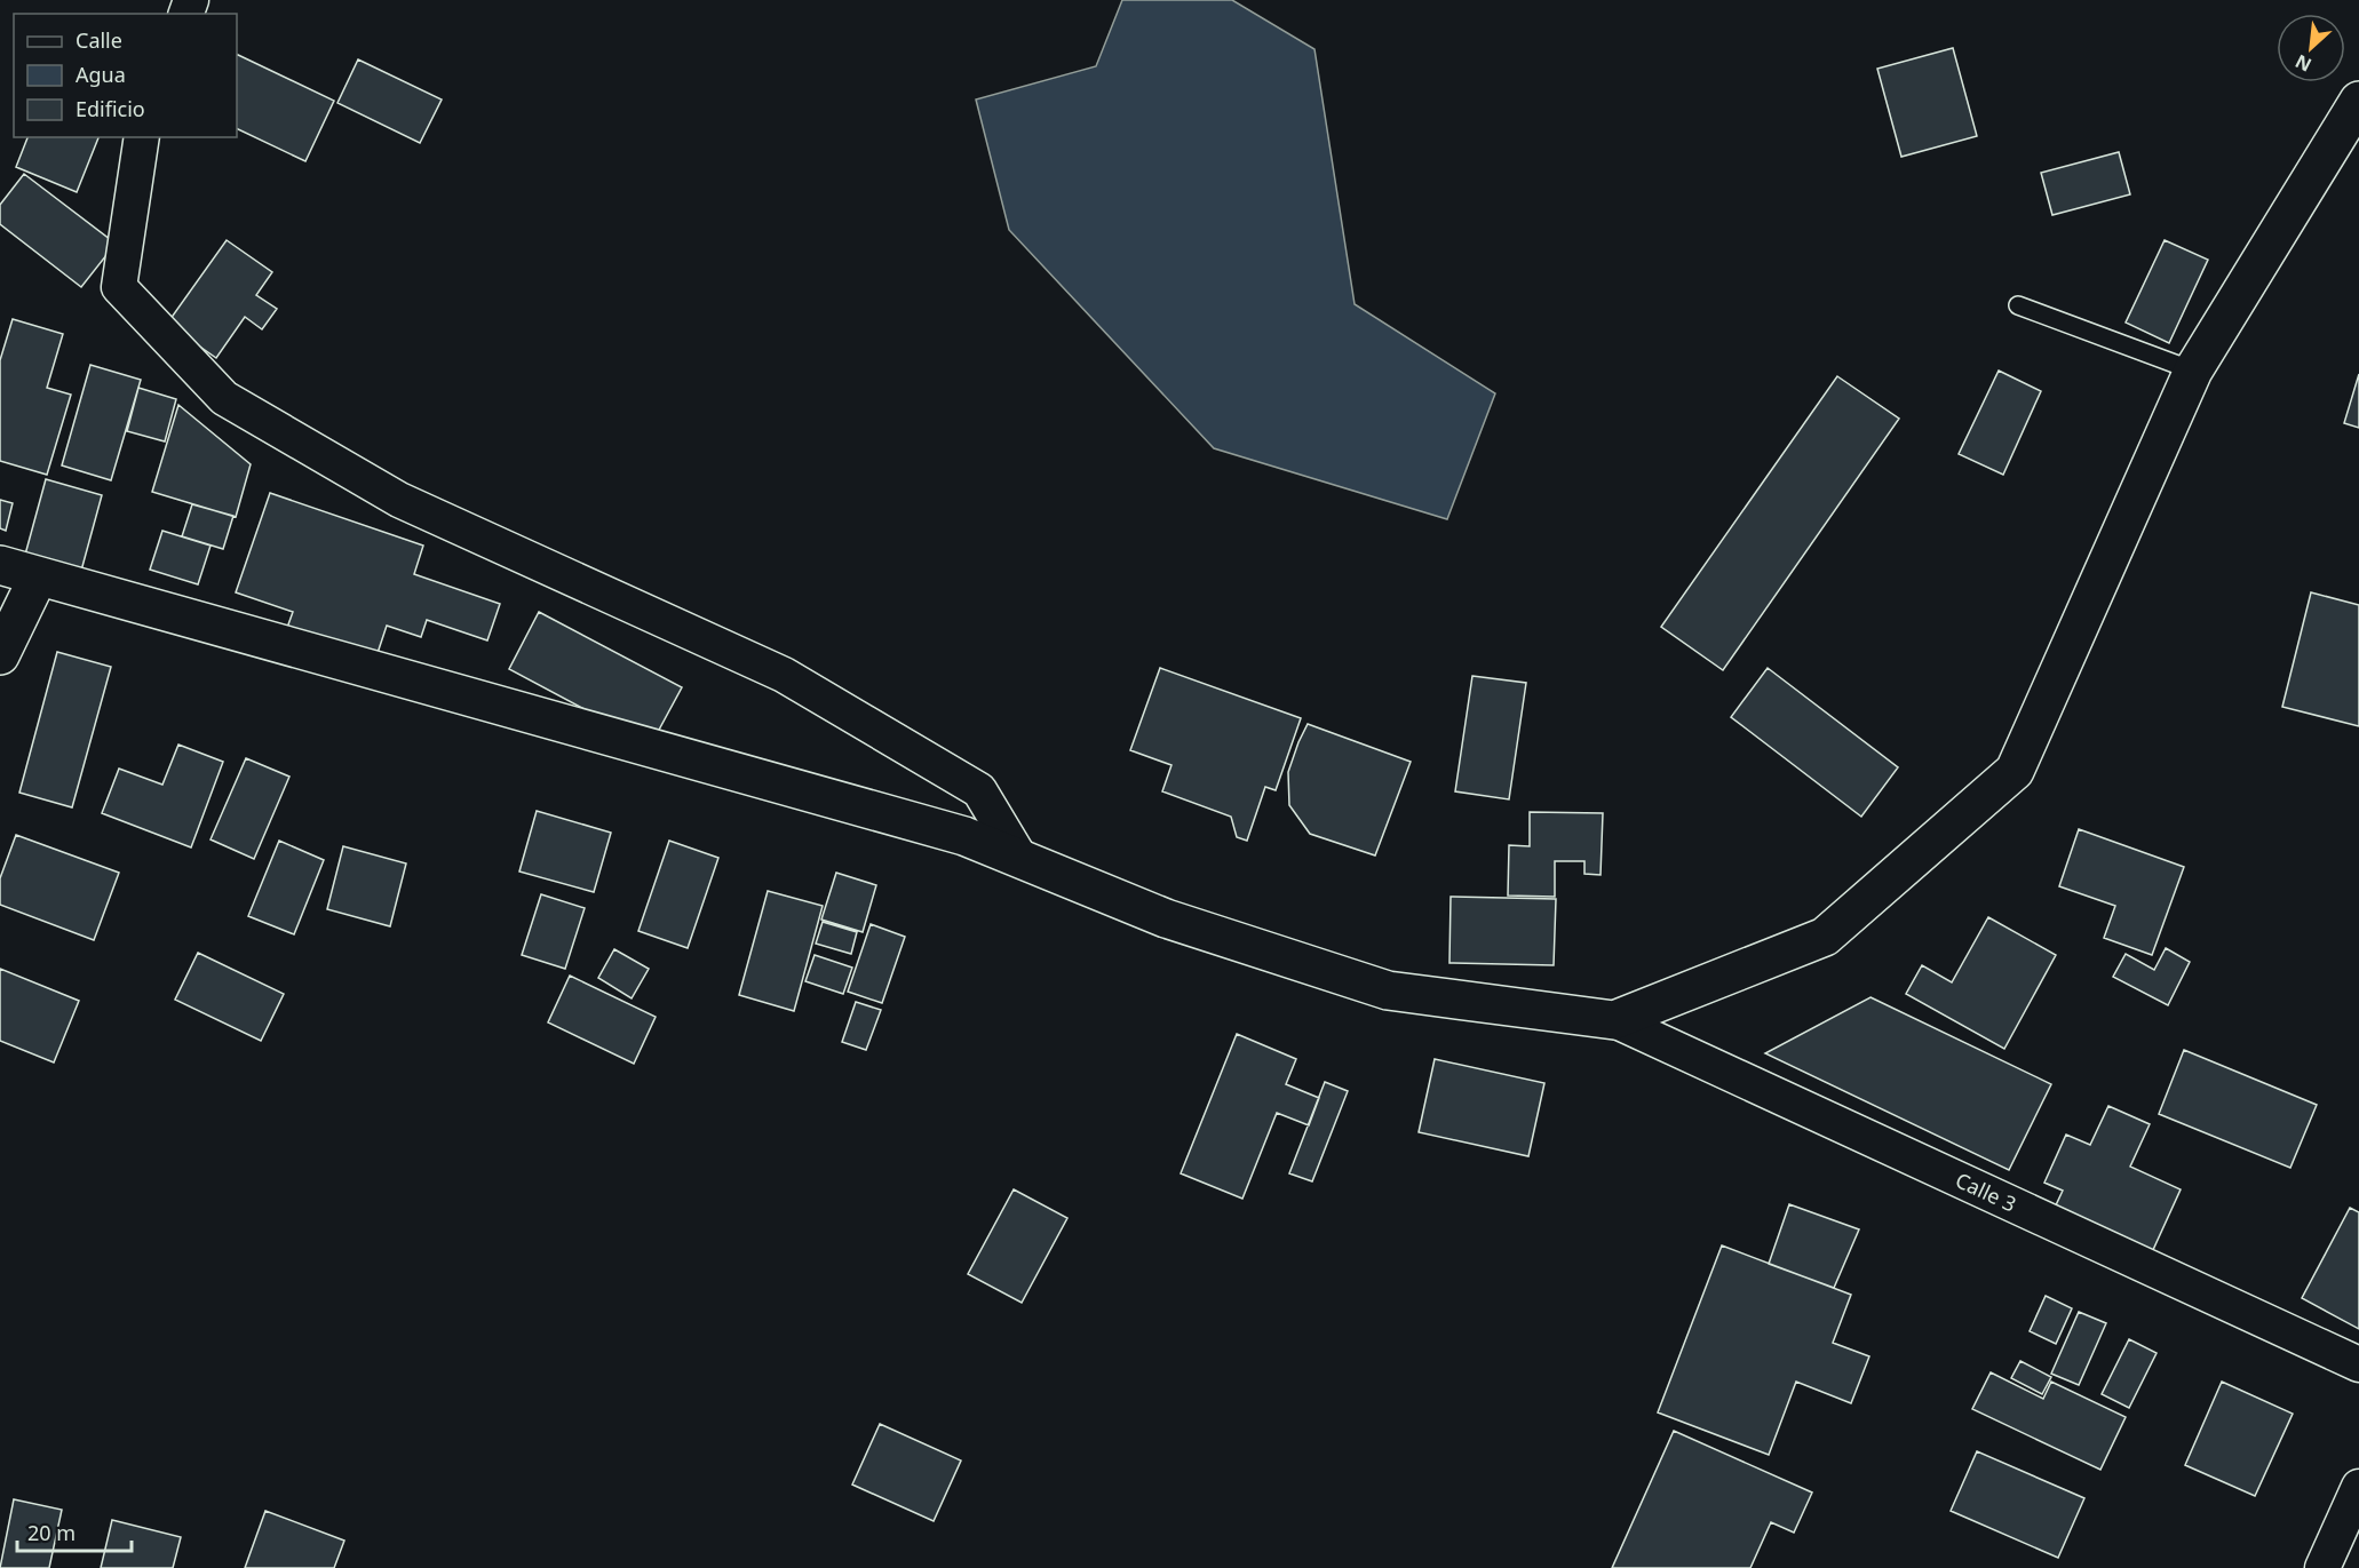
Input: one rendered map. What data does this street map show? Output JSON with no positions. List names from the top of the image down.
{
  "streets": {
    "street": ["Calle 3"]
  },
  "legend": ["Calle", "Agua", "Edificio"],
  "scale_bar": "20 m",
  "north": "bottom left"
}
